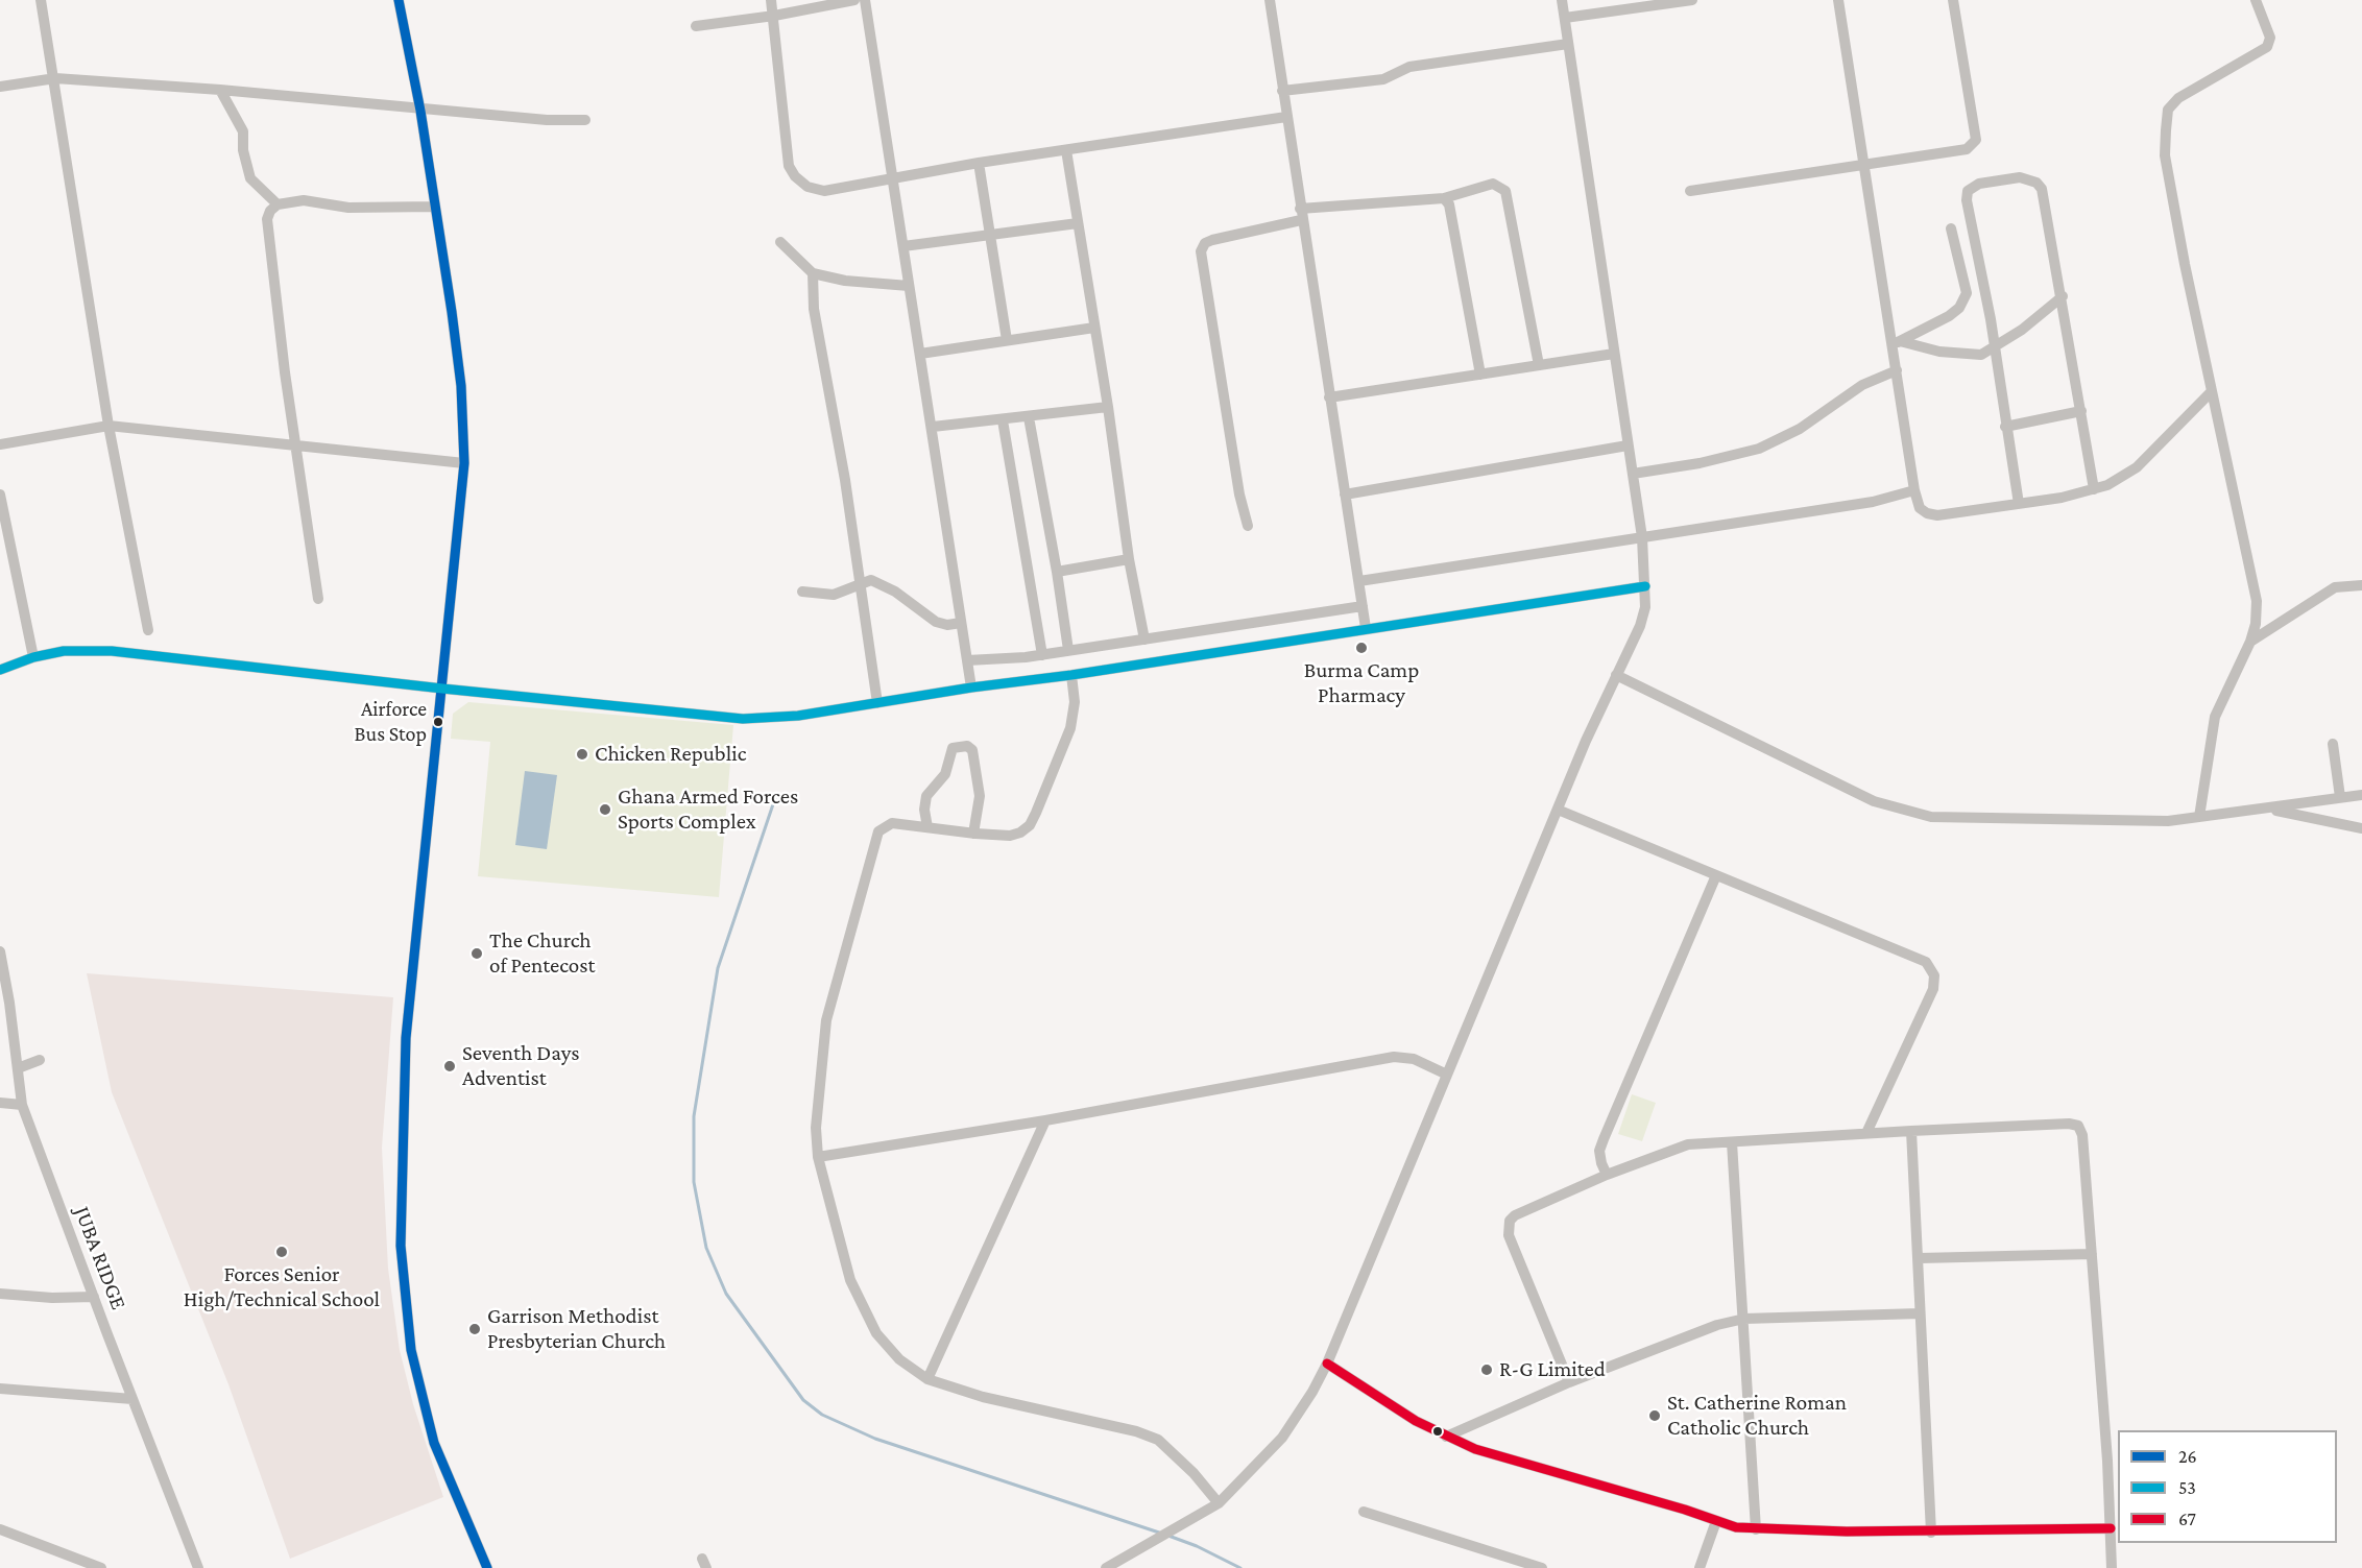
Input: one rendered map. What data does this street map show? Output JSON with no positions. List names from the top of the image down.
{
  "streets": {
    "street": ["JUBA RIDGE"]
  },
  "places": [
    "Burma Camp Pharmacy",
    "Airforce Bus Stop",
    "Chicken Republic",
    "Ghana Armed Forces Sports Complex",
    "The Church of Pentecost",
    "Seventh Days Adventist",
    "Forces Senior High/Technical School",
    "Garrison Methodist Presbyterian Church",
    "R-G Limited",
    "St. Catherine Roman Catholic Church"
  ],
  "lines": ["transit line 26", "transit line 53", "transit line 67"],
  "legend": ["26", "53", "67"]
}
